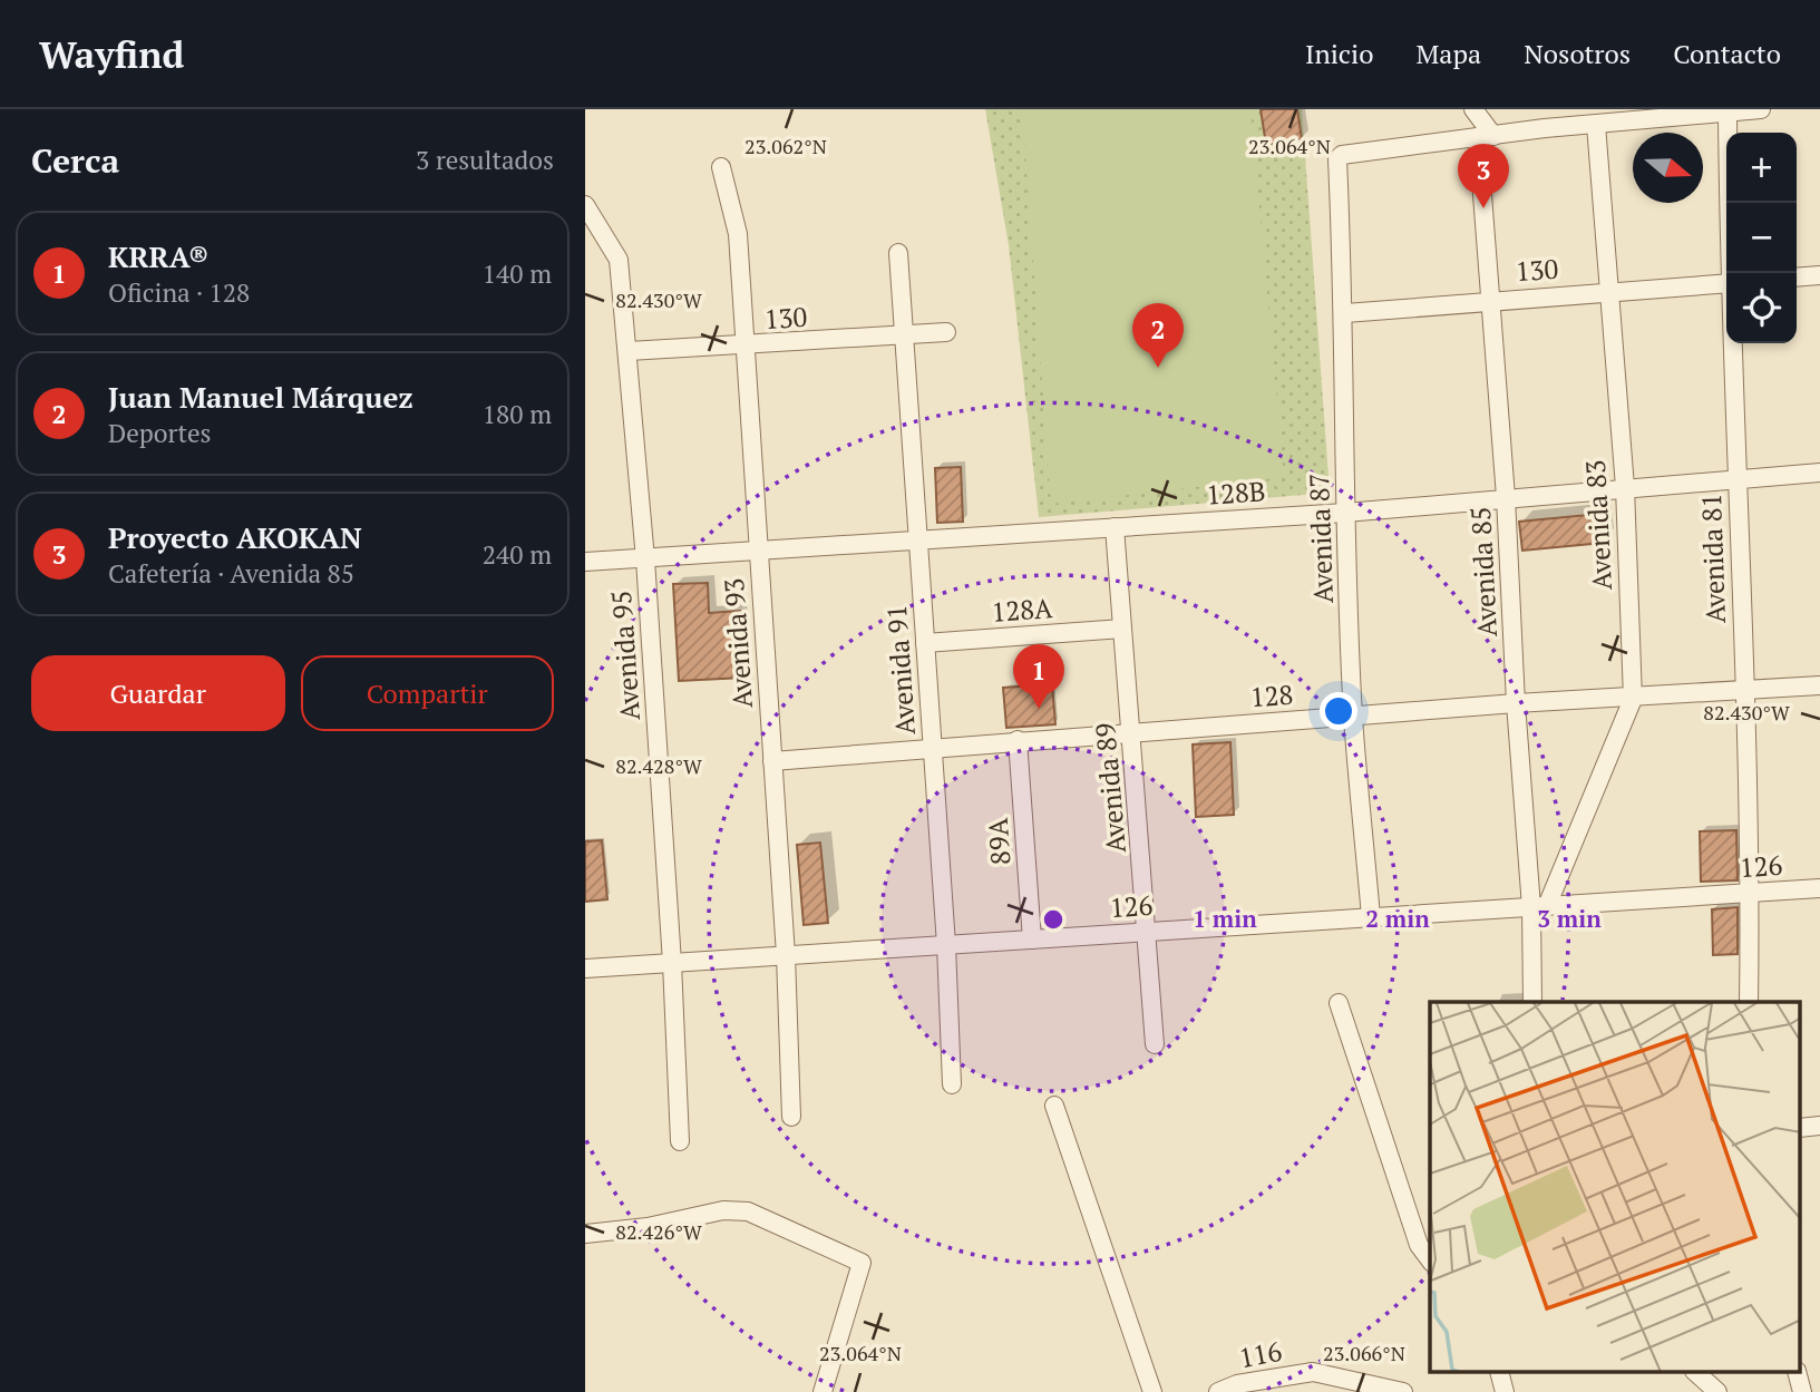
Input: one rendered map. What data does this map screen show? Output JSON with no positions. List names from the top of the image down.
{
  "streets": {
    "street": [
      "130",
      "128B",
      "Avenida 83",
      "Avenida 87",
      "Avenida 81",
      "Avenida 85",
      "128A",
      "Avenida 93",
      "Avenida 95",
      "Avenida 91",
      "128",
      "Avenida 89",
      "89A",
      "126",
      "116"
    ]
  },
  "crossings": [
    ["130", "Avenida 83"],
    ["130", "Avenida 87"],
    ["130", "Avenida 85"],
    ["130", "Avenida 93"],
    ["130", "Avenida 95"],
    ["130", "Avenida 91"],
    ["128B", "Avenida 83"],
    ["128B", "Avenida 87"],
    ["128B", "Avenida 81"],
    ["128B", "Avenida 85"],
    ["128B", "Avenida 93"],
    ["128B", "Avenida 95"],
    ["128B", "Avenida 91"],
    ["128B", "Avenida 89"],
    ["Avenida 83", "Avenida 85"],
    ["Avenida 83", "128"],
    ["Avenida 83", "126"],
    ["Avenida 87", "Avenida 85"],
    ["Avenida 87", "128"],
    ["Avenida 87", "126"],
    ["Avenida 81", "128"],
    ["Avenida 81", "126"],
    ["Avenida 85", "128"],
    ["Avenida 85", "126"],
    ["128A", "Avenida 91"],
    ["128A", "Avenida 89"],
    ["Avenida 93", "128"],
    ["Avenida 93", "126"],
    ["Avenida 95", "126"],
    ["Avenida 91", "128"],
    ["Avenida 91", "126"],
    ["128", "Avenida 89"],
    ["128", "89A"],
    ["Avenida 89", "126"],
    ["89A", "126"]
  ],
  "north": "right",
  "page": {
    "header": "Wayfind",
    "nav": [
      "Inicio",
      "Mapa",
      "Nosotros",
      "Contacto"
    ],
    "heading": ["Cerca", "3 resultados"],
    "map_buttons": ["+", "−"],
    "pins": ["3", "2", "1"],
    "list": [
      {
        "mark": "1",
        "name": "KRRA®",
        "note": "Oficina · 128",
        "value": "140 m"
      },
      {
        "mark": "2",
        "name": "Juan Manuel Márquez",
        "note": "Deportes",
        "value": "180 m"
      },
      {
        "mark": "3",
        "name": "Proyecto AKOKAN",
        "note": "Cafetería · Avenida 85",
        "value": "240 m"
      }
    ],
    "buttons": ["Guardar", "Compartir"]
  },
  "coordinates": [
    "23.064°N",
    "23.062°N",
    "82.430°W",
    "82.428°W",
    "82.426°W",
    "23.066°N"
  ],
  "rings": ["1 min", "2 min", "3 min"]
}
